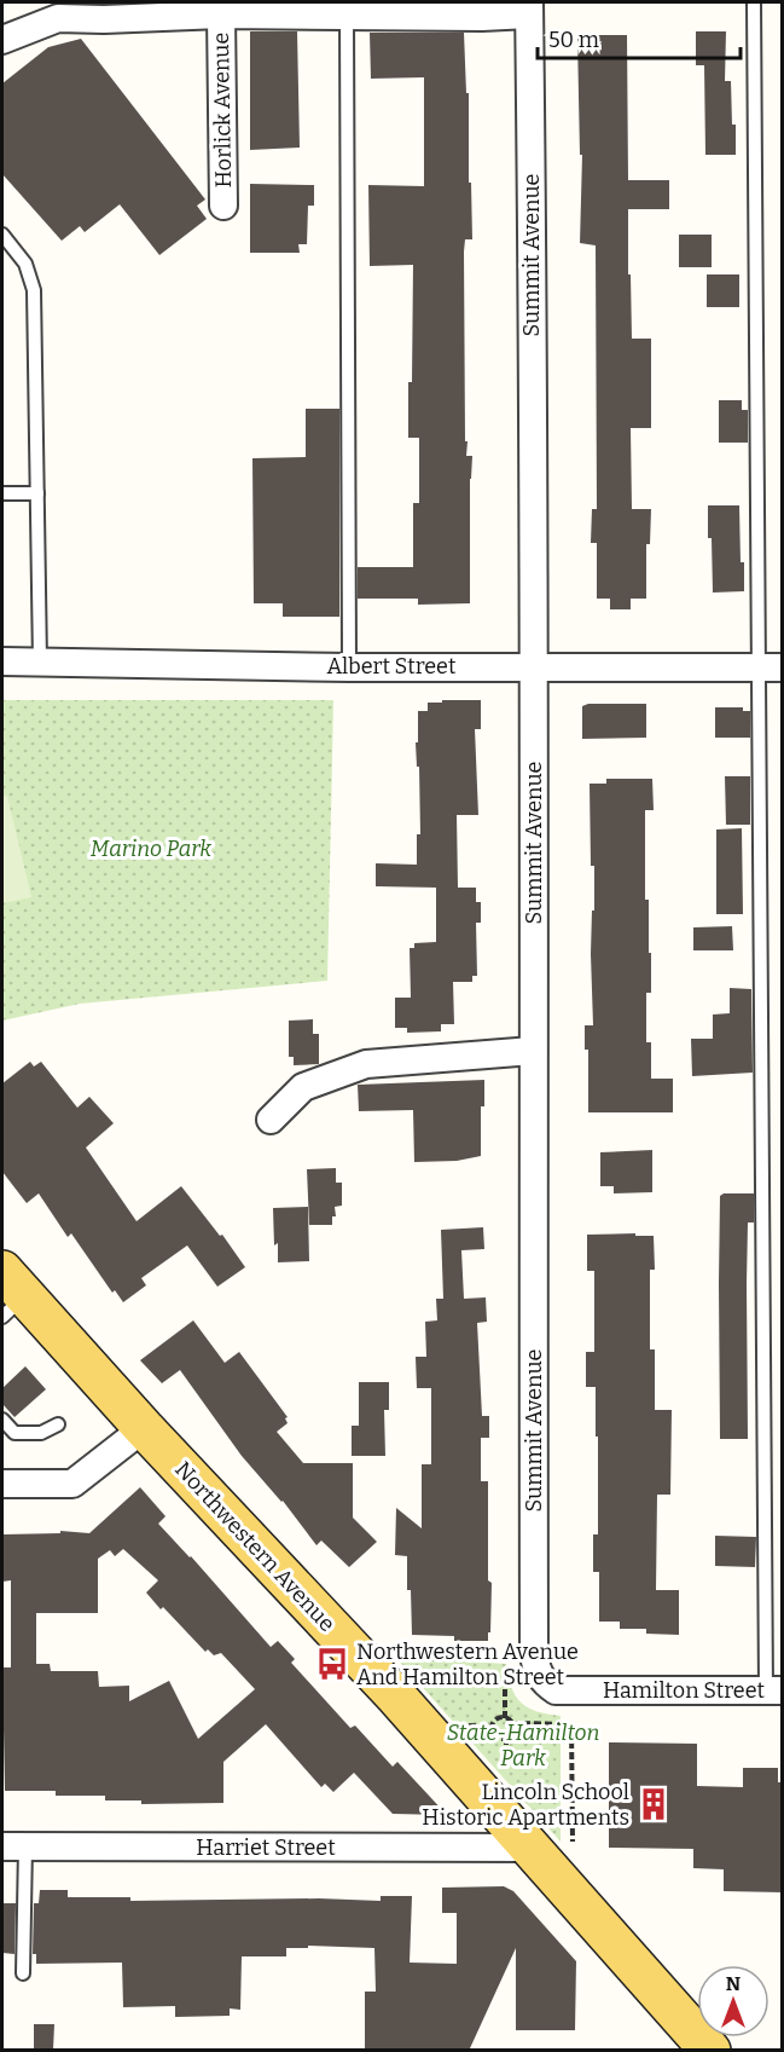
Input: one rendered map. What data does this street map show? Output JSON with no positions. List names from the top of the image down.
{
  "streets": {
    "main road": ["Northwestern Avenue"],
    "street": [
      "Horlick Avenue",
      "Summit Avenue",
      "Albert Street",
      "Hamilton Street",
      "Harriet Street"
    ]
  },
  "crossings": [
    ["Summit Avenue", "Albert Street"],
    ["Summit Avenue", "Hamilton Street"],
    ["Northwestern Avenue", "Harriet Street"]
  ],
  "parks": ["Marino Park", "State-Hamilton Park"],
  "places": {
    "bus stop": ["Northwestern Avenue And Hamilton Street"],
    "building": ["Lincoln School Historic Apartments"]
  },
  "scale_bar": "50 m",
  "north": "top"
}
